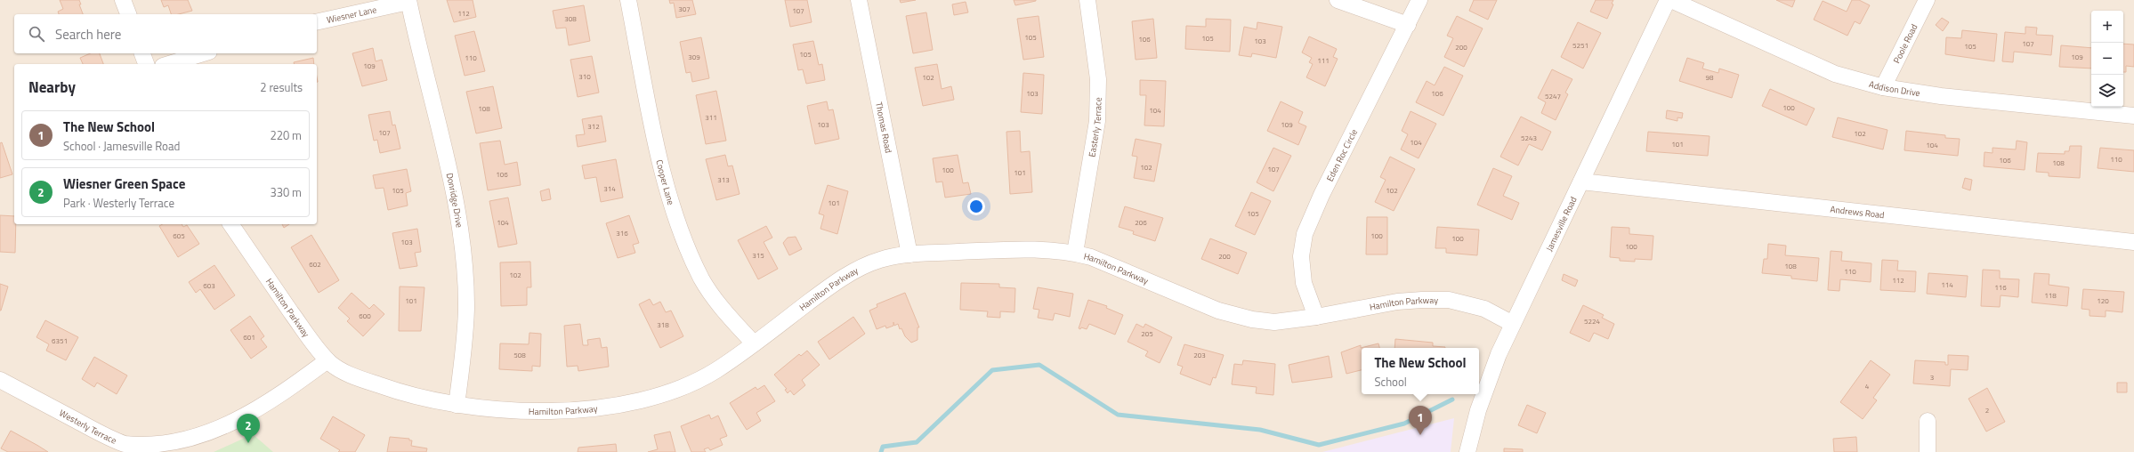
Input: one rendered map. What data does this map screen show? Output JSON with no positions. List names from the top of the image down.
{
  "streets": {
    "street": [
      "Wiesner Lane",
      "Poole Road",
      "Addison Drive",
      "Easterly Terrace",
      "Thomas Road",
      "Eden Roc Circle",
      "Cooper Lane",
      "Donridge Drive",
      "Andrews Road",
      "Jamesville Road",
      "Hamilton Parkway",
      "Westerly Terrace"
    ]
  },
  "crossings": [
    ["Wiesner Lane", "Donridge Drive"],
    ["Poole Road", "Addison Drive"],
    ["Easterly Terrace", "Hamilton Parkway"],
    ["Thomas Road", "Hamilton Parkway"],
    ["Eden Roc Circle", "Hamilton Parkway"],
    ["Cooper Lane", "Hamilton Parkway"],
    ["Donridge Drive", "Hamilton Parkway"],
    ["Andrews Road", "Jamesville Road"],
    ["Jamesville Road", "Hamilton Parkway"],
    ["Hamilton Parkway", "Westerly Terrace"]
  ],
  "house_numbers": [
    "307",
    "107",
    "112",
    "308",
    "105",
    "105",
    "106",
    "103",
    "107",
    "5251",
    "105",
    "200",
    "105",
    "309",
    "109",
    "110",
    "111",
    "109",
    "310",
    "102",
    "98",
    "103",
    "106",
    "5247",
    "100",
    "108",
    "104",
    "311",
    "103",
    "109",
    "312",
    "107",
    "102",
    "5243",
    "104",
    "101",
    "104",
    "110",
    "106",
    "108",
    "102",
    "107",
    "100",
    "101",
    "106",
    "313",
    "314",
    "105",
    "102",
    "101",
    "105",
    "104",
    "206",
    "316",
    "605",
    "100",
    "100",
    "103",
    "100",
    "315",
    "200",
    "602",
    "108",
    "110",
    "102",
    "112",
    "114",
    "603",
    "116",
    "118",
    "101",
    "120",
    "600",
    "5224",
    "318",
    "205",
    "601",
    "6351",
    "508",
    "203",
    "3",
    "4",
    "2"
  ],
  "page": {
    "map_buttons": ["+", "−"],
    "search": "Search here",
    "heading": ["Nearby", "2 results"],
    "list": [
      {
        "mark": "1",
        "name": "The New School",
        "note": "School · Jamesville Road",
        "value": "220 m"
      },
      {
        "mark": "2",
        "name": "Wiesner Green Space",
        "note": "Park · Westerly Terrace",
        "value": "330 m"
      }
    ],
    "popup": ["The New School", "School"],
    "pins": ["1", "2"]
  }
}
